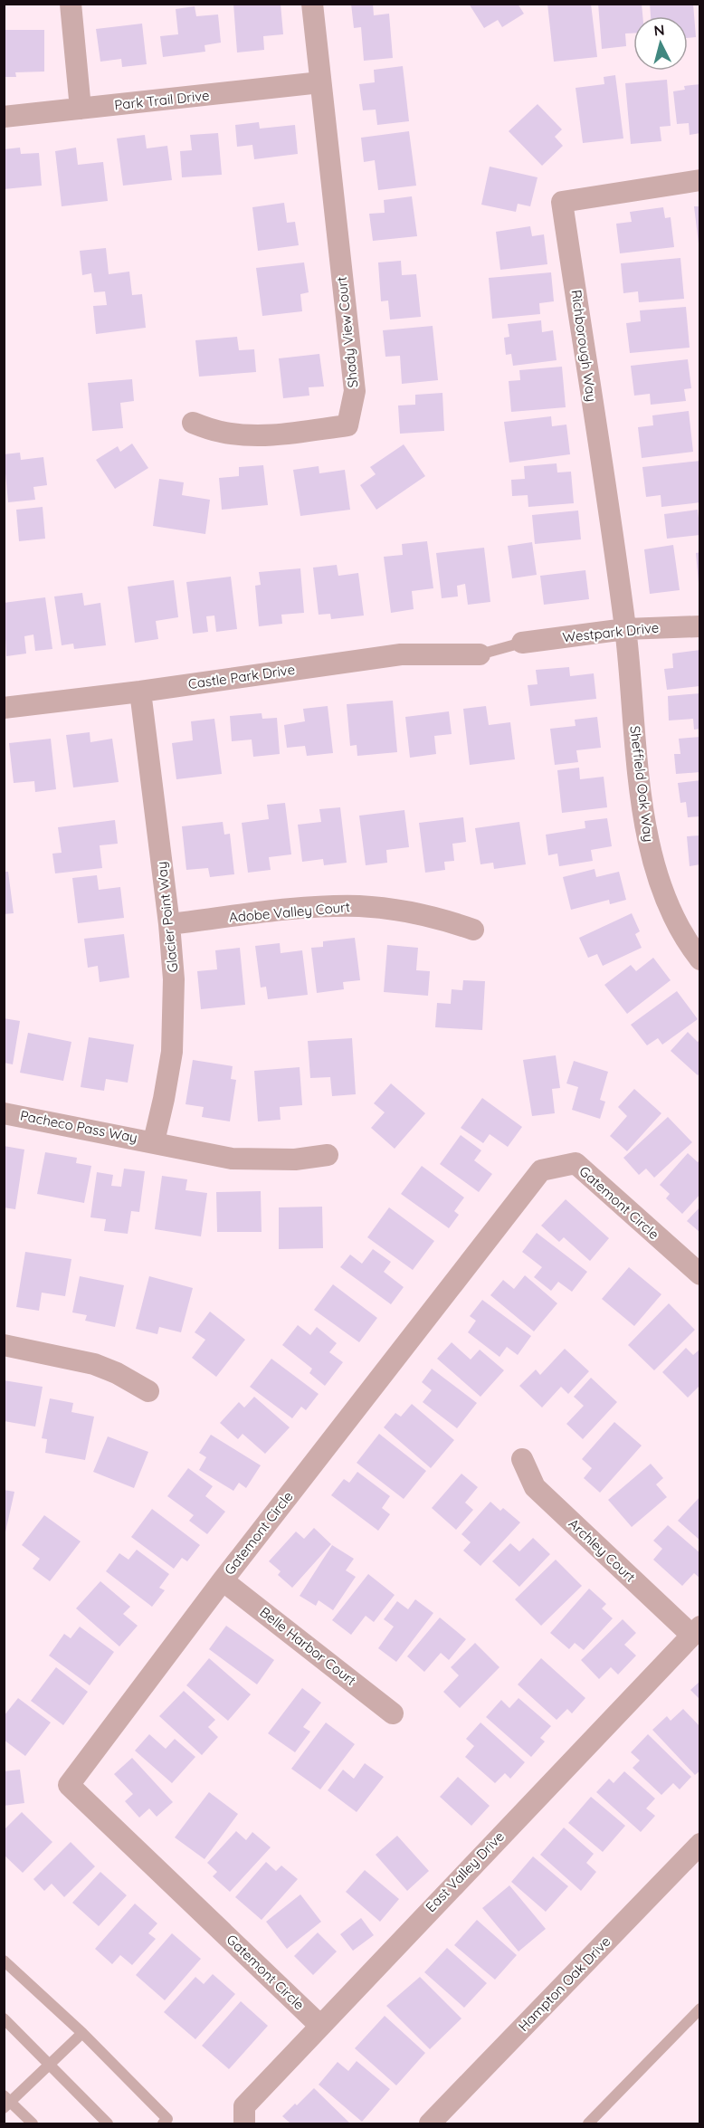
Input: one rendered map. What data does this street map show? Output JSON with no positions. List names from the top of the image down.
{
  "streets": {
    "street": [
      "Park Trail Drive",
      "Shady View Court",
      "Richborough Way",
      "Westpark Drive",
      "Castle Park Drive",
      "Sheffield Oak Way",
      "Adobe Valley Court",
      "Glacier Point Way",
      "Pacheco Pass Way",
      "Gatemont Circle",
      "Archley Court",
      "Belle Harbor Court",
      "East Valley Drive",
      "Hampton Oak Drive"
    ]
  },
  "crossings": [
    ["Park Trail Drive", "Shady View Court"],
    ["Richborough Way", "Westpark Drive"],
    ["Richborough Way", "Sheffield Oak Way"],
    ["Westpark Drive", "Sheffield Oak Way"],
    ["Castle Park Drive", "Glacier Point Way"],
    ["Adobe Valley Court", "Glacier Point Way"],
    ["Glacier Point Way", "Pacheco Pass Way"],
    ["Gatemont Circle", "Belle Harbor Court"],
    ["Gatemont Circle", "East Valley Drive"],
    ["Archley Court", "East Valley Drive"]
  ],
  "north": "top"
}
